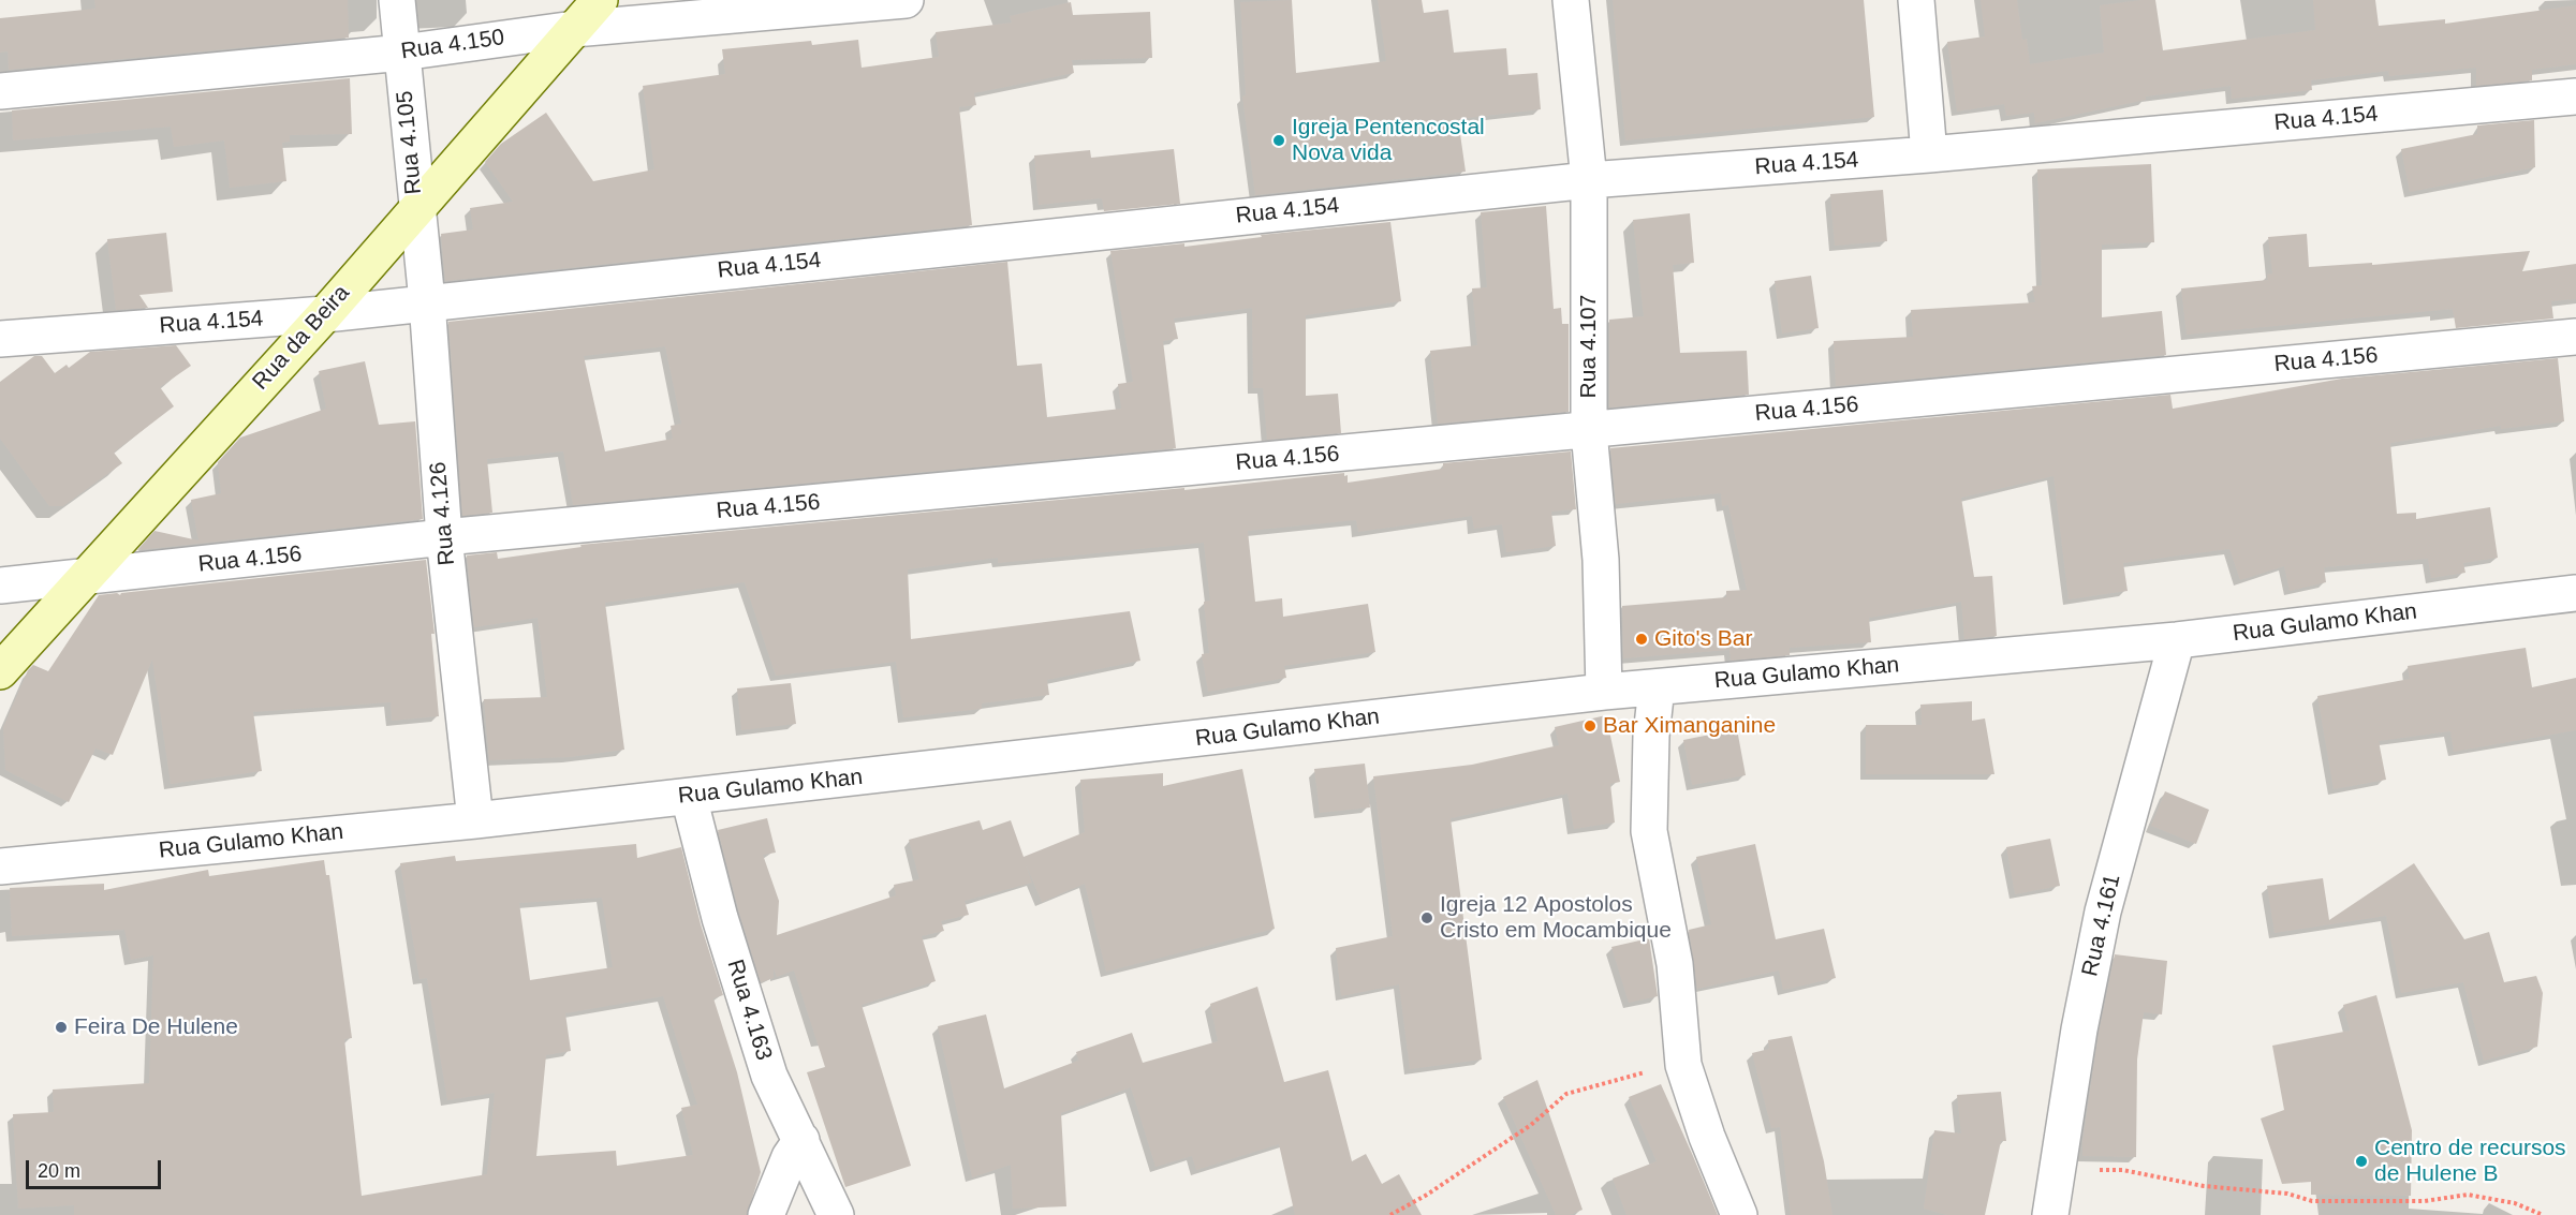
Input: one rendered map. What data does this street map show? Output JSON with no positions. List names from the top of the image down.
{
  "streets": {
    "main road": ["Rua da Beira"],
    "street": [
      "Rua 4.150",
      "Rua 4.154",
      "Rua 4.105",
      "Rua 4.107",
      "Rua 4.156",
      "Rua 4.126",
      "Rua Gulamo Khan",
      "Rua 4.161",
      "Rua 4.163"
    ]
  },
  "crossings": [
    ["Rua 4.150", "Rua 4.105"],
    ["Rua 4.150", "Rua da Beira"],
    ["Rua 4.154", "Rua da Beira"],
    ["Rua 4.154", "Rua 4.107"],
    ["Rua 4.154", "Rua 4.126"],
    ["Rua 4.105", "Rua da Beira"],
    ["Rua 4.105", "Rua 4.126"],
    ["Rua da Beira", "Rua 4.156"],
    ["Rua da Beira", "Rua 4.126"],
    ["Rua 4.107", "Rua 4.156"],
    ["Rua 4.107", "Rua Gulamo Khan"],
    ["Rua 4.156", "Rua 4.126"],
    ["Rua 4.126", "Rua Gulamo Khan"],
    ["Rua Gulamo Khan", "Rua 4.161"],
    ["Rua Gulamo Khan", "Rua 4.163"]
  ],
  "places": [
    "Igreja Pentencostal Nova vida",
    "Gito's Bar",
    "Bar Ximanganine",
    "Igreja 12 Apostolos Cristo em Mocambique",
    "Feira De Hulene",
    "Centro de recursos de Hulene B"
  ],
  "scale_bar": "20 m"
}
